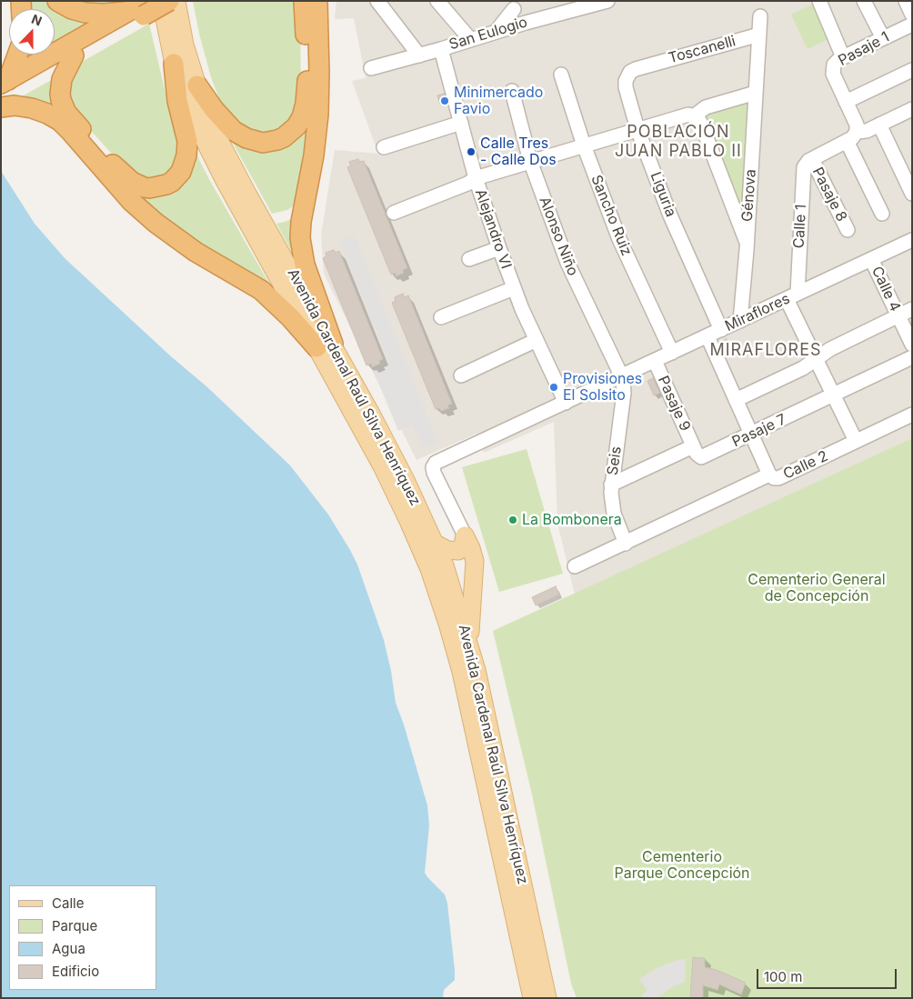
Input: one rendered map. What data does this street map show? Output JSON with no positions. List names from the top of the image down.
{
  "streets": {
    "main road": ["Avenida Cardenal Raúl Silva Henríquez"],
    "street": [
      "San Eulogio",
      "Pasaje 1",
      "Toscanelli",
      "Liguria",
      "Pasaje 8",
      "Génova",
      "Sancho Ruiz",
      "Calle 1",
      "Alejandro VI",
      "Alonso Niño",
      "Calle 4",
      "Miraflores",
      "Pasaje 9",
      "Pasaje 7",
      "Seis",
      "Calle 2"
    ]
  },
  "crossings": [
    ["San Eulogio", "Alejandro VI"],
    ["Toscanelli", "Liguria"],
    ["Toscanelli", "Génova"],
    ["Liguria", "Miraflores"],
    ["Pasaje 8", "Calle 1"],
    ["Génova", "Miraflores"],
    ["Sancho Ruiz", "Miraflores"],
    ["Calle 1", "Miraflores"],
    ["Alejandro VI", "Miraflores"],
    ["Alonso Niño", "Miraflores"],
    ["Alonso Niño", "Seis"],
    ["Calle 4", "Miraflores"],
    ["Miraflores", "Pasaje 9"],
    ["Miraflores", "Seis"],
    ["Pasaje 9", "Pasaje 7"],
    ["Seis", "Calle 2"]
  ],
  "districts": ["POBLACIÓN JUAN PABLO II", "MIRAFLORES"],
  "parks": ["Cementerio General de Concepción", "Cementerio Parque Concepción"],
  "places": [
    "Minimercado Favio",
    "Calle Tres - Calle Dos",
    "Provisiones El Solsito",
    "La Bombonera"
  ],
  "legend": [
    "Calle",
    "Parque",
    "Agua",
    "Edificio"
  ],
  "scale_bar": "100 m",
  "north": "top"
}
